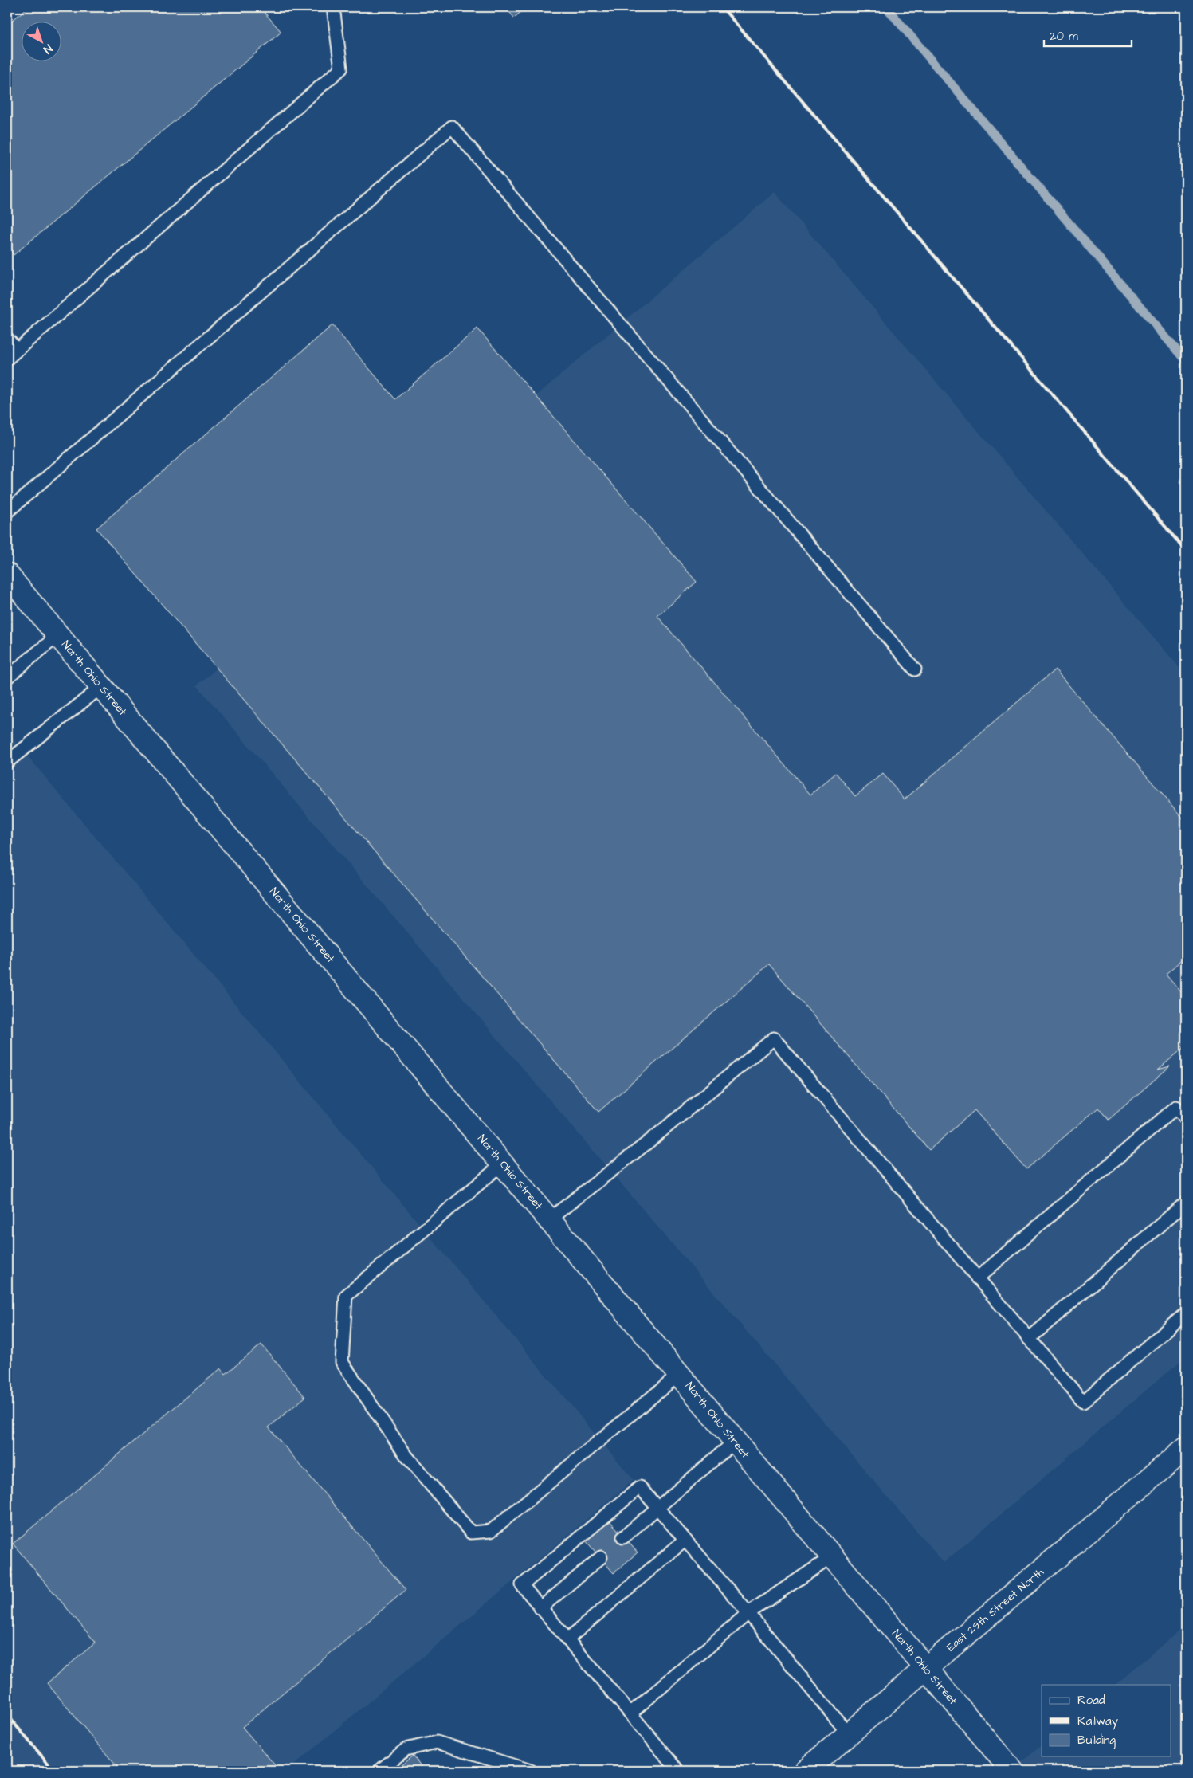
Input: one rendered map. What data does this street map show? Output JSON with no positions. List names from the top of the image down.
{
  "streets": {
    "street": ["North Ohio Street", "East 29th Street North"]
  },
  "crossings": [
    ["North Ohio Street", "East 29th Street North"]
  ],
  "legend": ["Road", "Railway", "Building"],
  "scale_bar": "20 m",
  "north": "bottom right"
}
